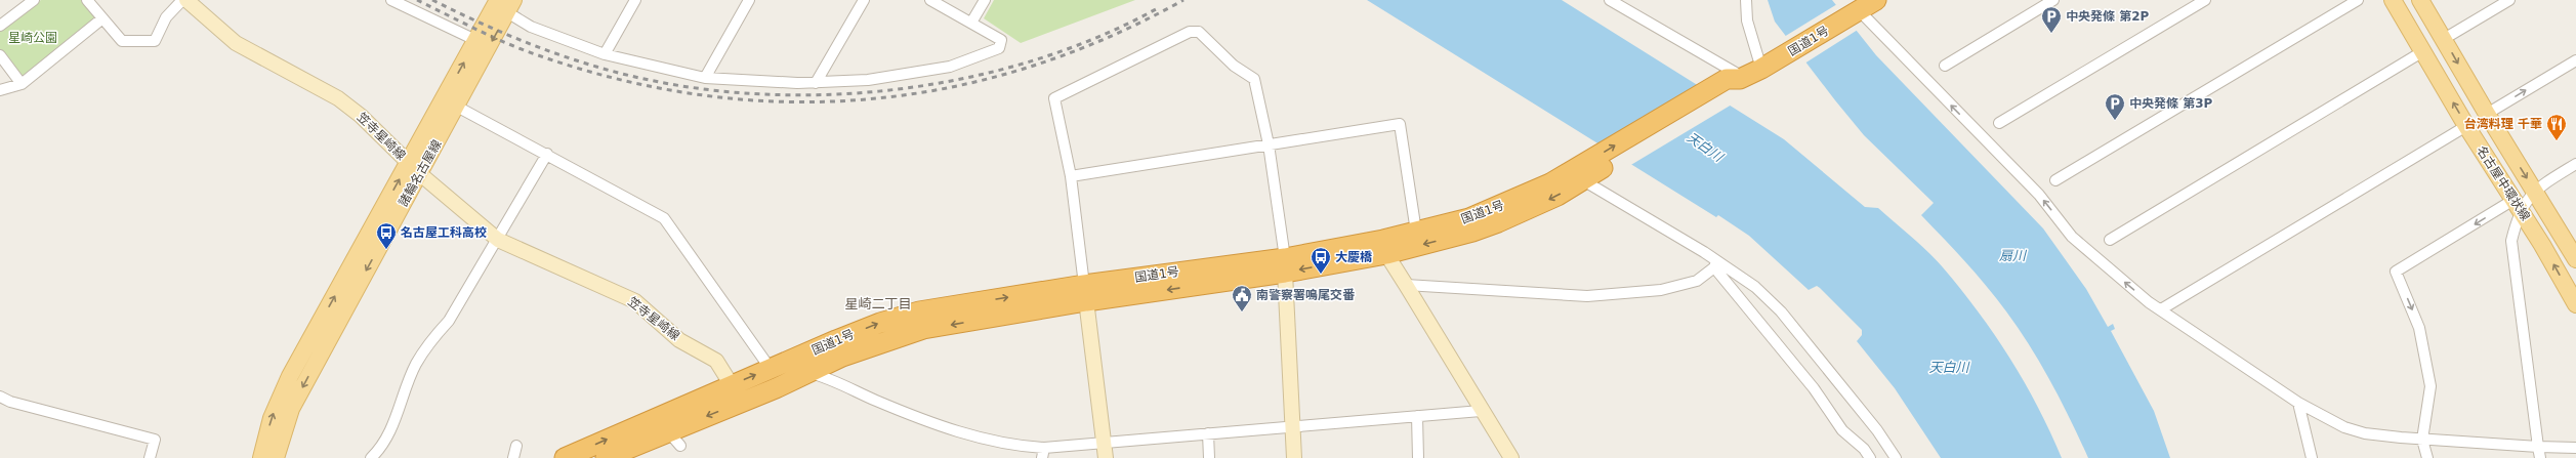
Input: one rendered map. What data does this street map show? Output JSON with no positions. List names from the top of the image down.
{
  "streets": {
    "highway": ["国道1号"],
    "main road": ["笠寺星崎線", "諸輪名古屋線", "名古屋中環状線"]
  },
  "crossings": [
    ["国道1号", "笠寺星崎線"],
    ["笠寺星崎線", "諸輪名古屋線"]
  ],
  "districts": ["星崎二丁目"],
  "water": ["天白川", "扇川"],
  "parks": ["星崎公園"],
  "places": {
    "parking": ["中央発條 第2P", "中央発條 第3P"],
    "restaurant": ["台湾料理 千華"],
    "bus stop": ["名古屋工科高校", "大慶橋"],
    "public building": ["南警察署鳴尾交番"]
  }
}
